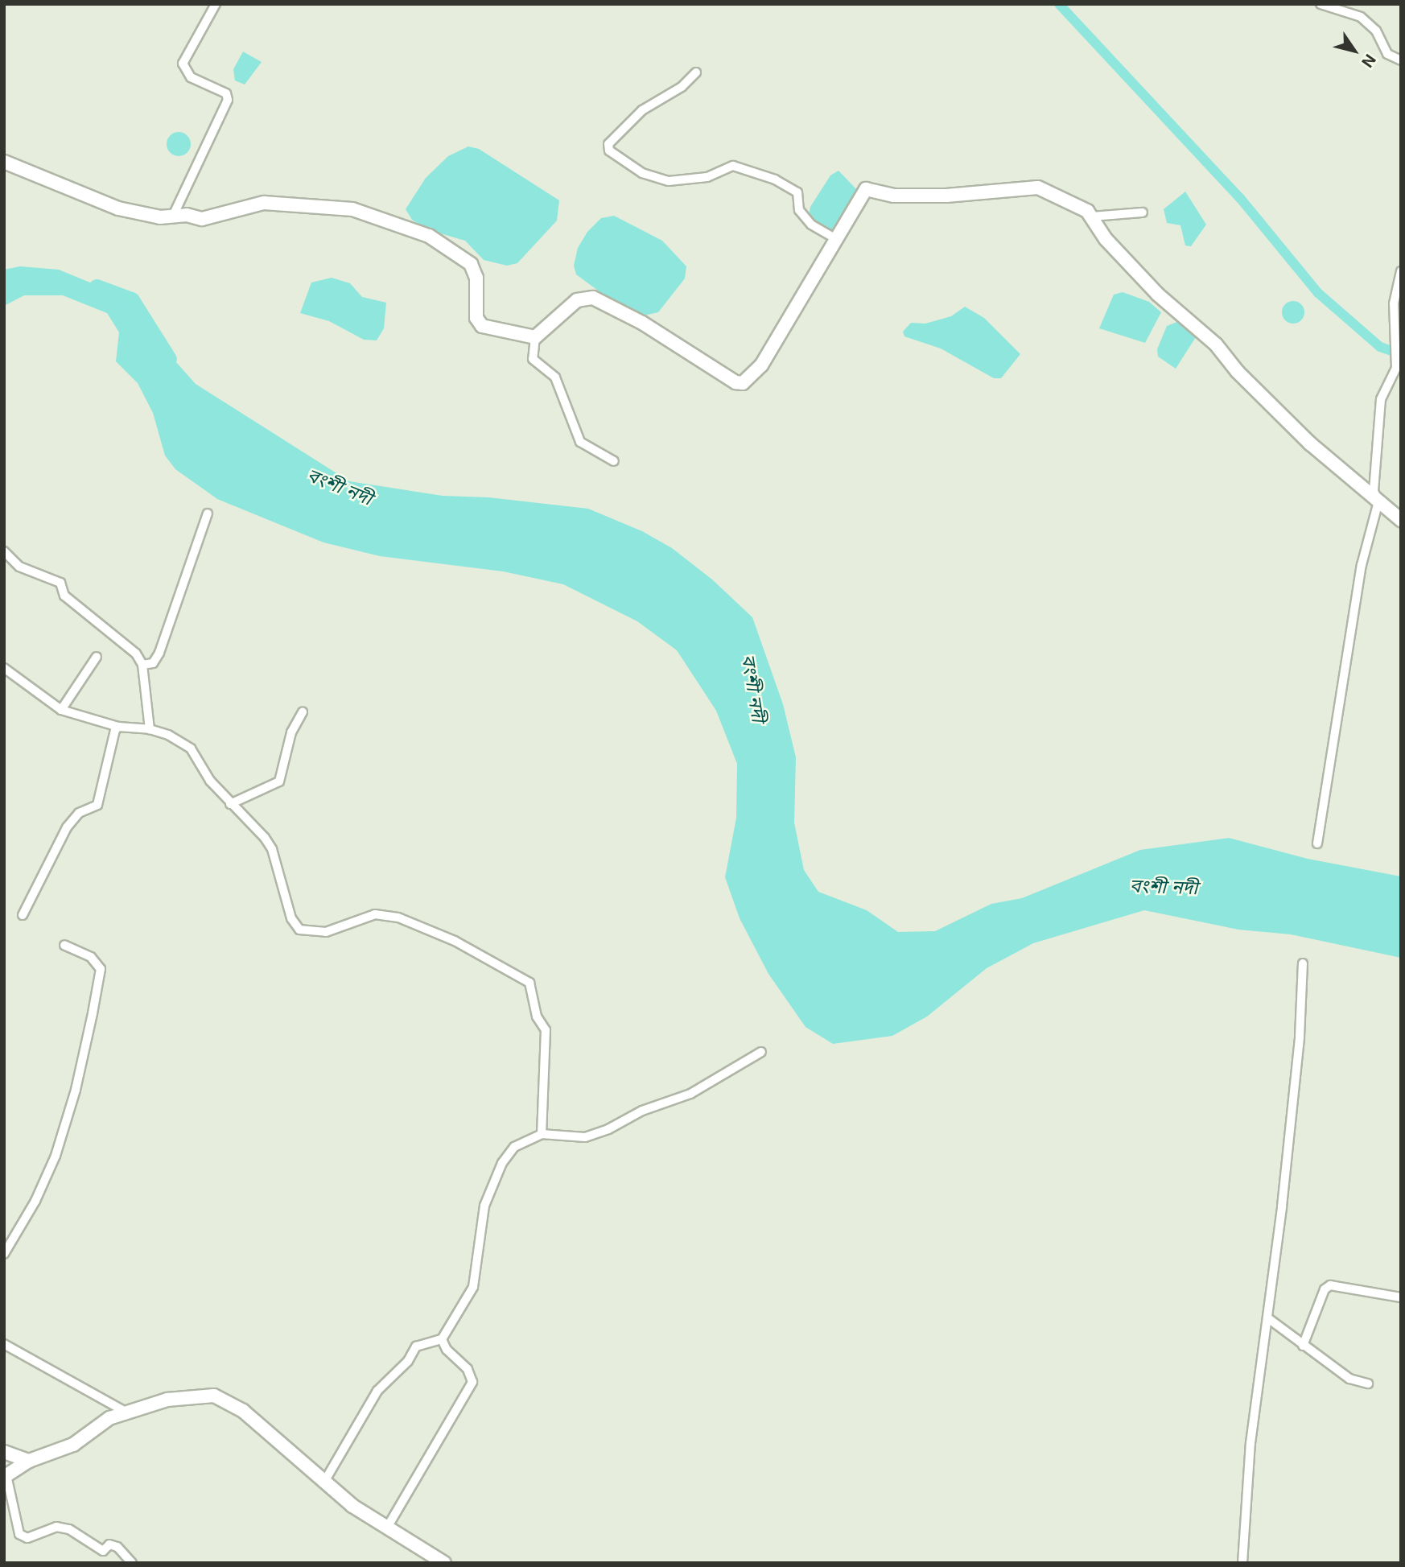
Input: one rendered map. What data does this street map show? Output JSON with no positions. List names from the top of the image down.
{
  "water": ["বংশী নদী"],
  "north": "bottom right"
}
